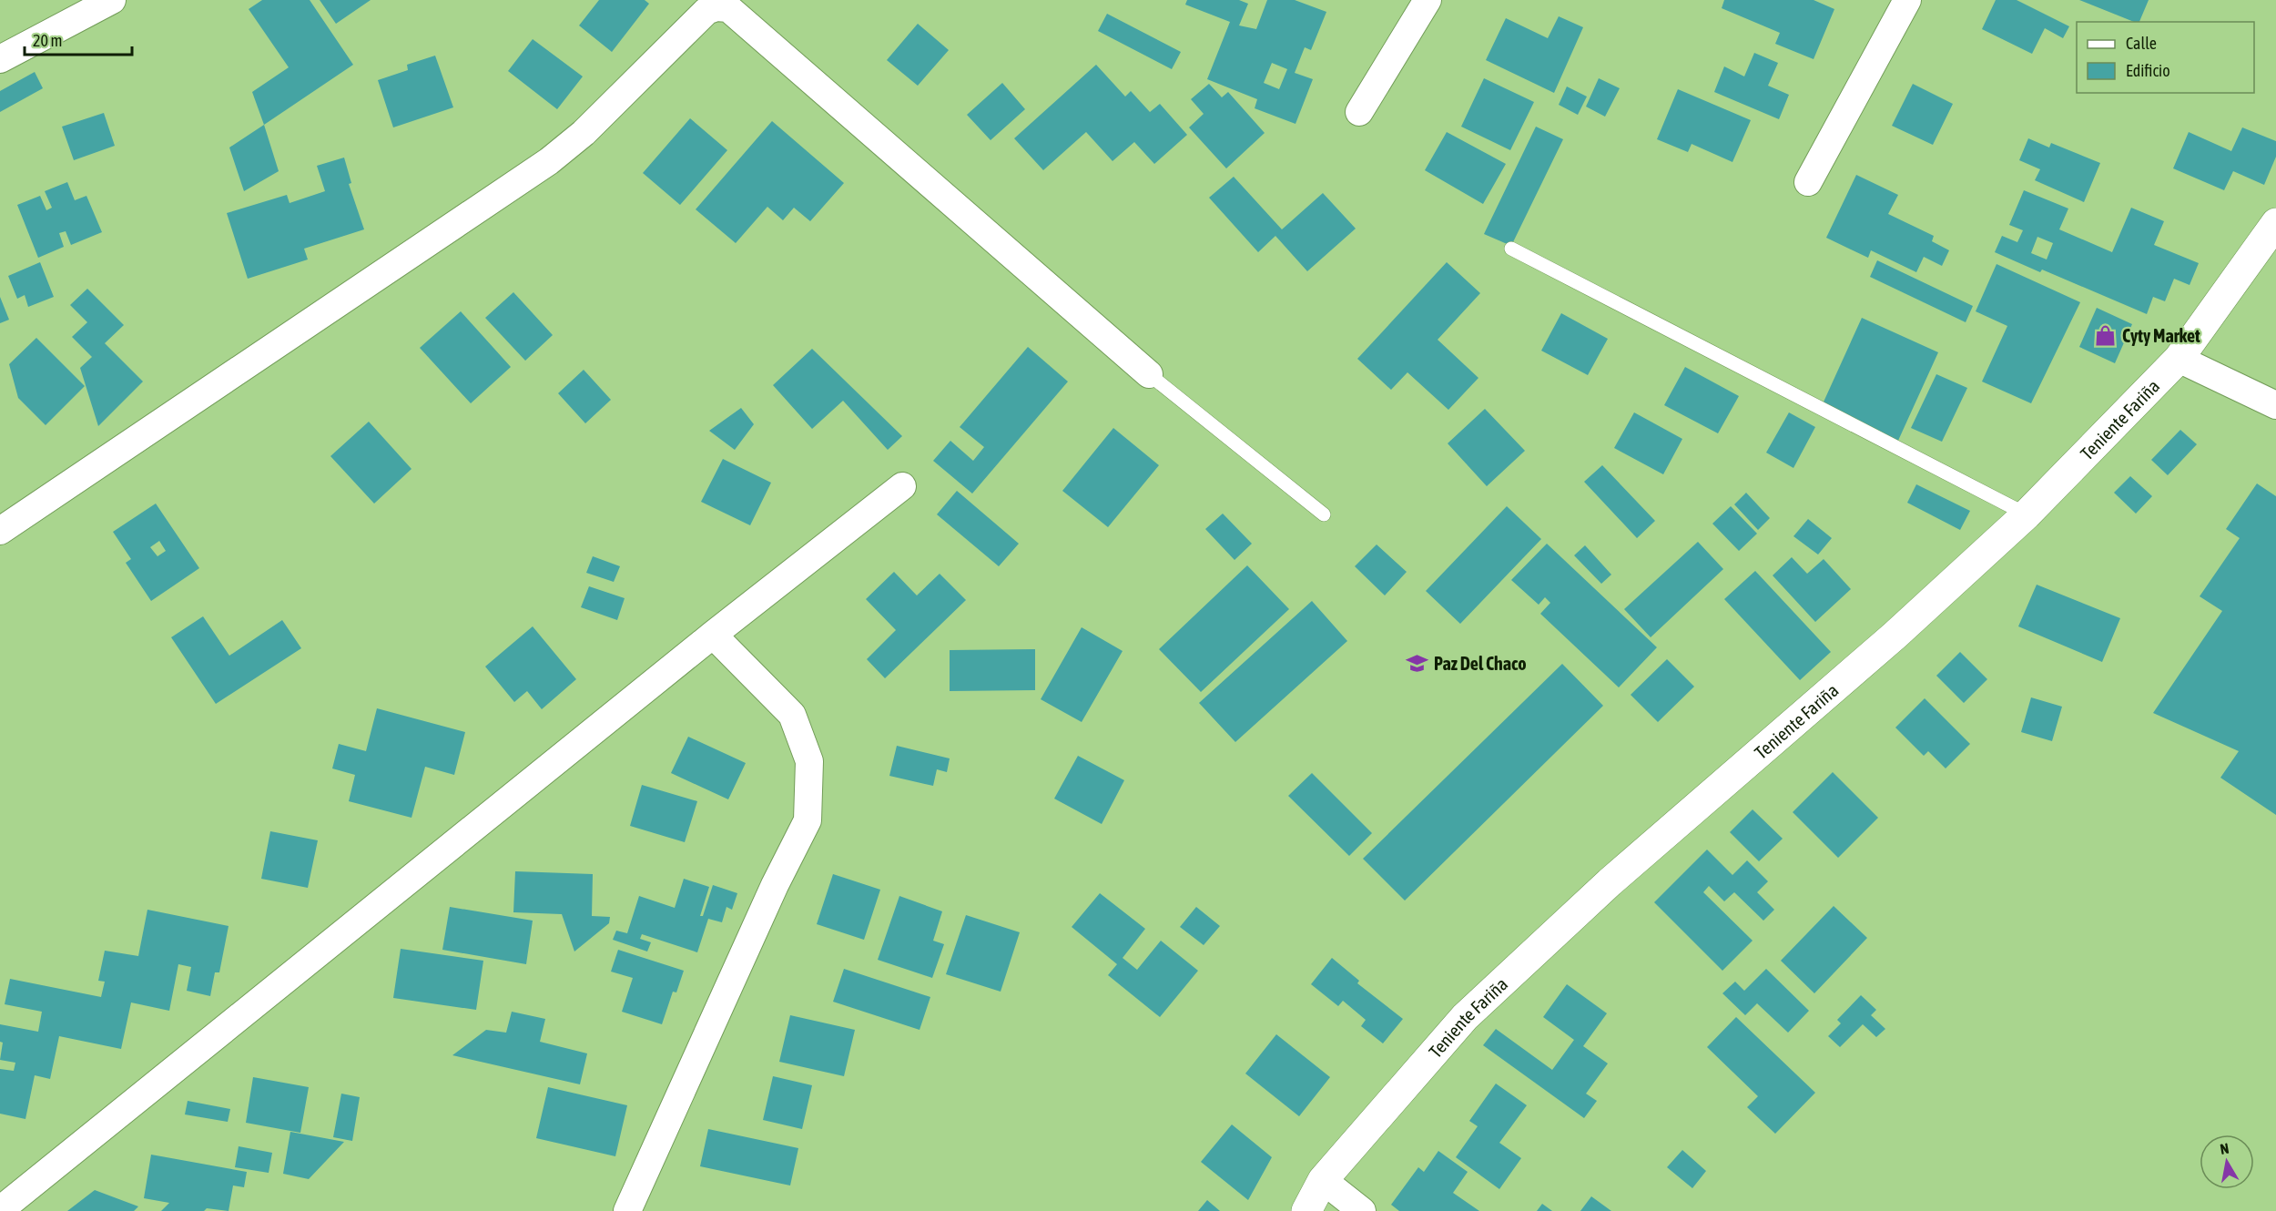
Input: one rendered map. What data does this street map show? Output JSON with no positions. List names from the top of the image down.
{
  "streets": {
    "street": ["Teniente Fariña"]
  },
  "places": {
    "shop": ["Cyty Market"],
    "school or university": ["Paz Del Chaco"]
  },
  "legend": ["Calle", "Edificio"],
  "scale_bar": "20 m",
  "north": "top"
}
